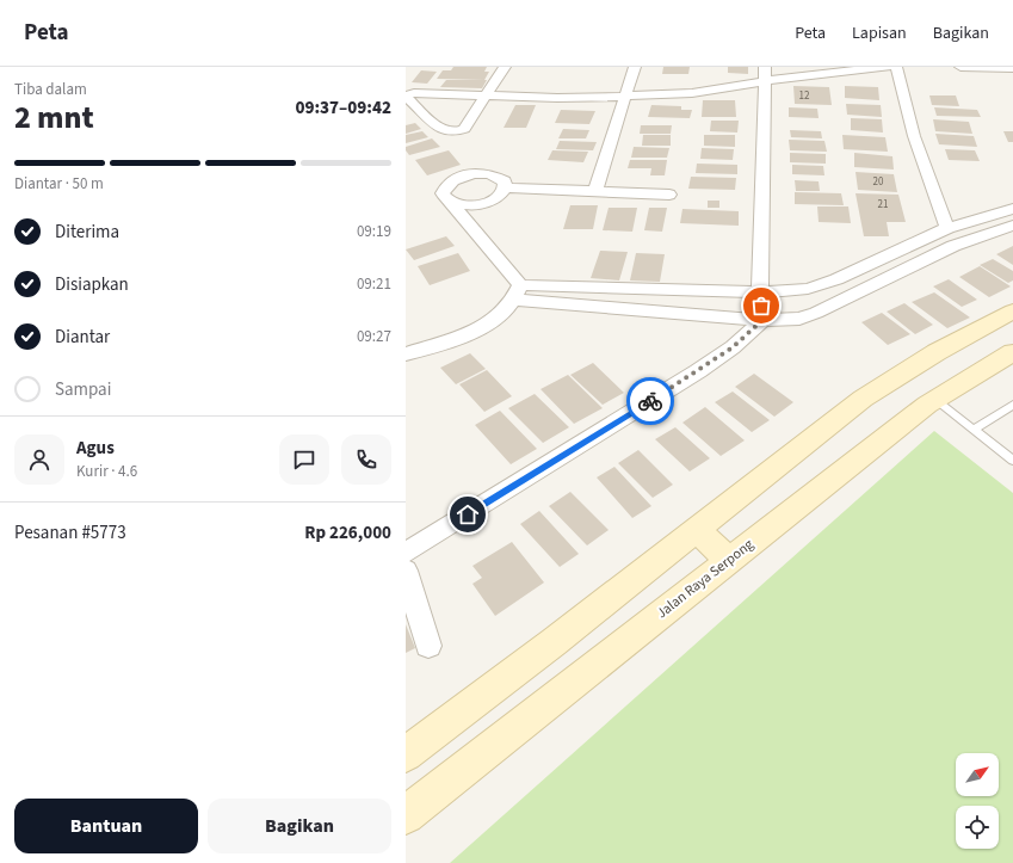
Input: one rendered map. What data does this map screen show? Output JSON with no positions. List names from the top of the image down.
{
  "streets": {
    "main road": ["Jalan Raya Serpong"]
  },
  "house_numbers": ["12", "20", "21"],
  "north": "top right",
  "page": {
    "header": "Peta",
    "nav": ["Peta", "Lapisan", "Bagikan"],
    "heading": ["2 mnt", "Tiba dalam", "09:37–09:42"],
    "panel": [
      "Agus",
      "Kurir · 4.6",
      "Pesanan #5773",
      "Rp 226,000"
    ],
    "bar": "Diantar · 50 m",
    "list": [
      ["Diterima", "09:19"],
      ["Disiapkan", "09:21"],
      ["Diantar", "09:27"],
      "Sampai"
    ],
    "buttons": ["Bantuan", "Bagikan"]
  }
}
